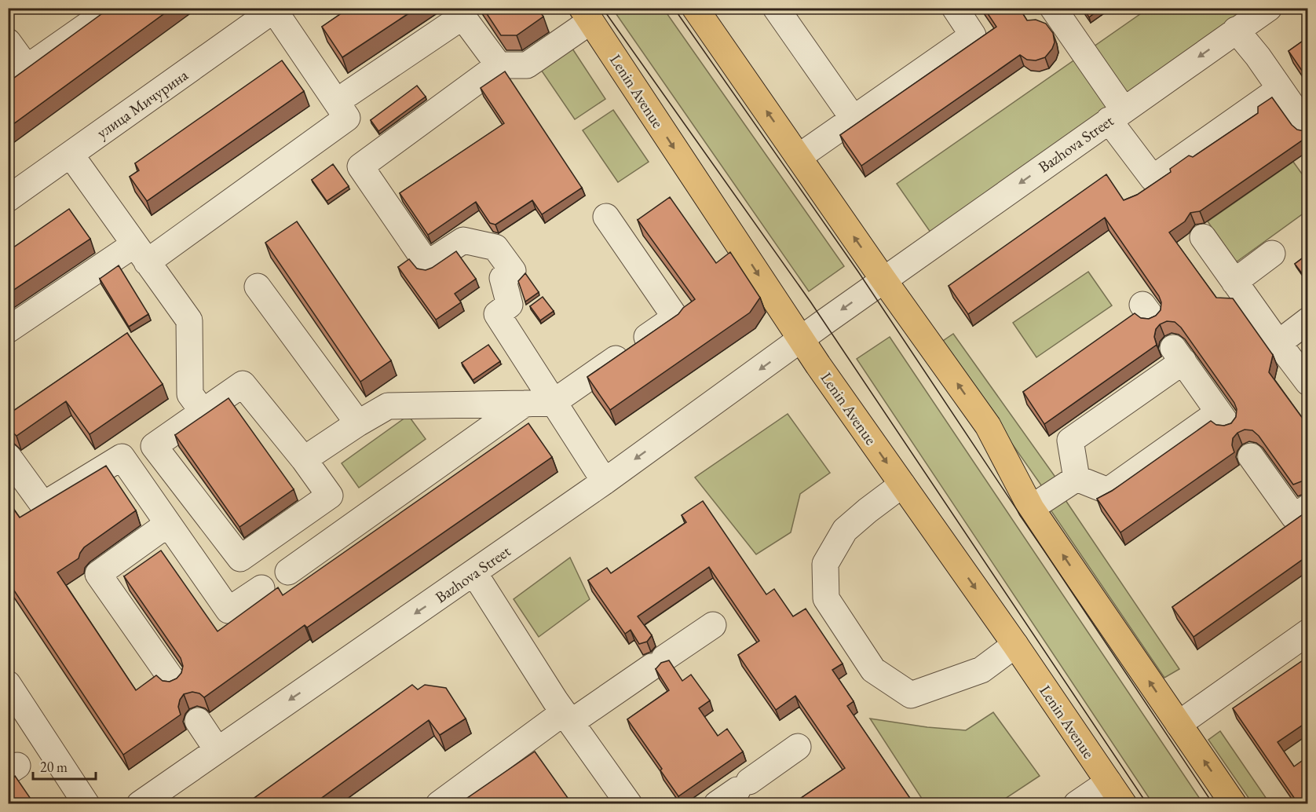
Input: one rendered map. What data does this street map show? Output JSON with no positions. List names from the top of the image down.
{
  "streets": {
    "main road": ["Lenin Avenue"],
    "street": ["улица Мичурина", "Bazhova Street"]
  },
  "crossings": [
    ["Lenin Avenue", "Bazhova Street"]
  ],
  "scale_bar": "20 m"
}
